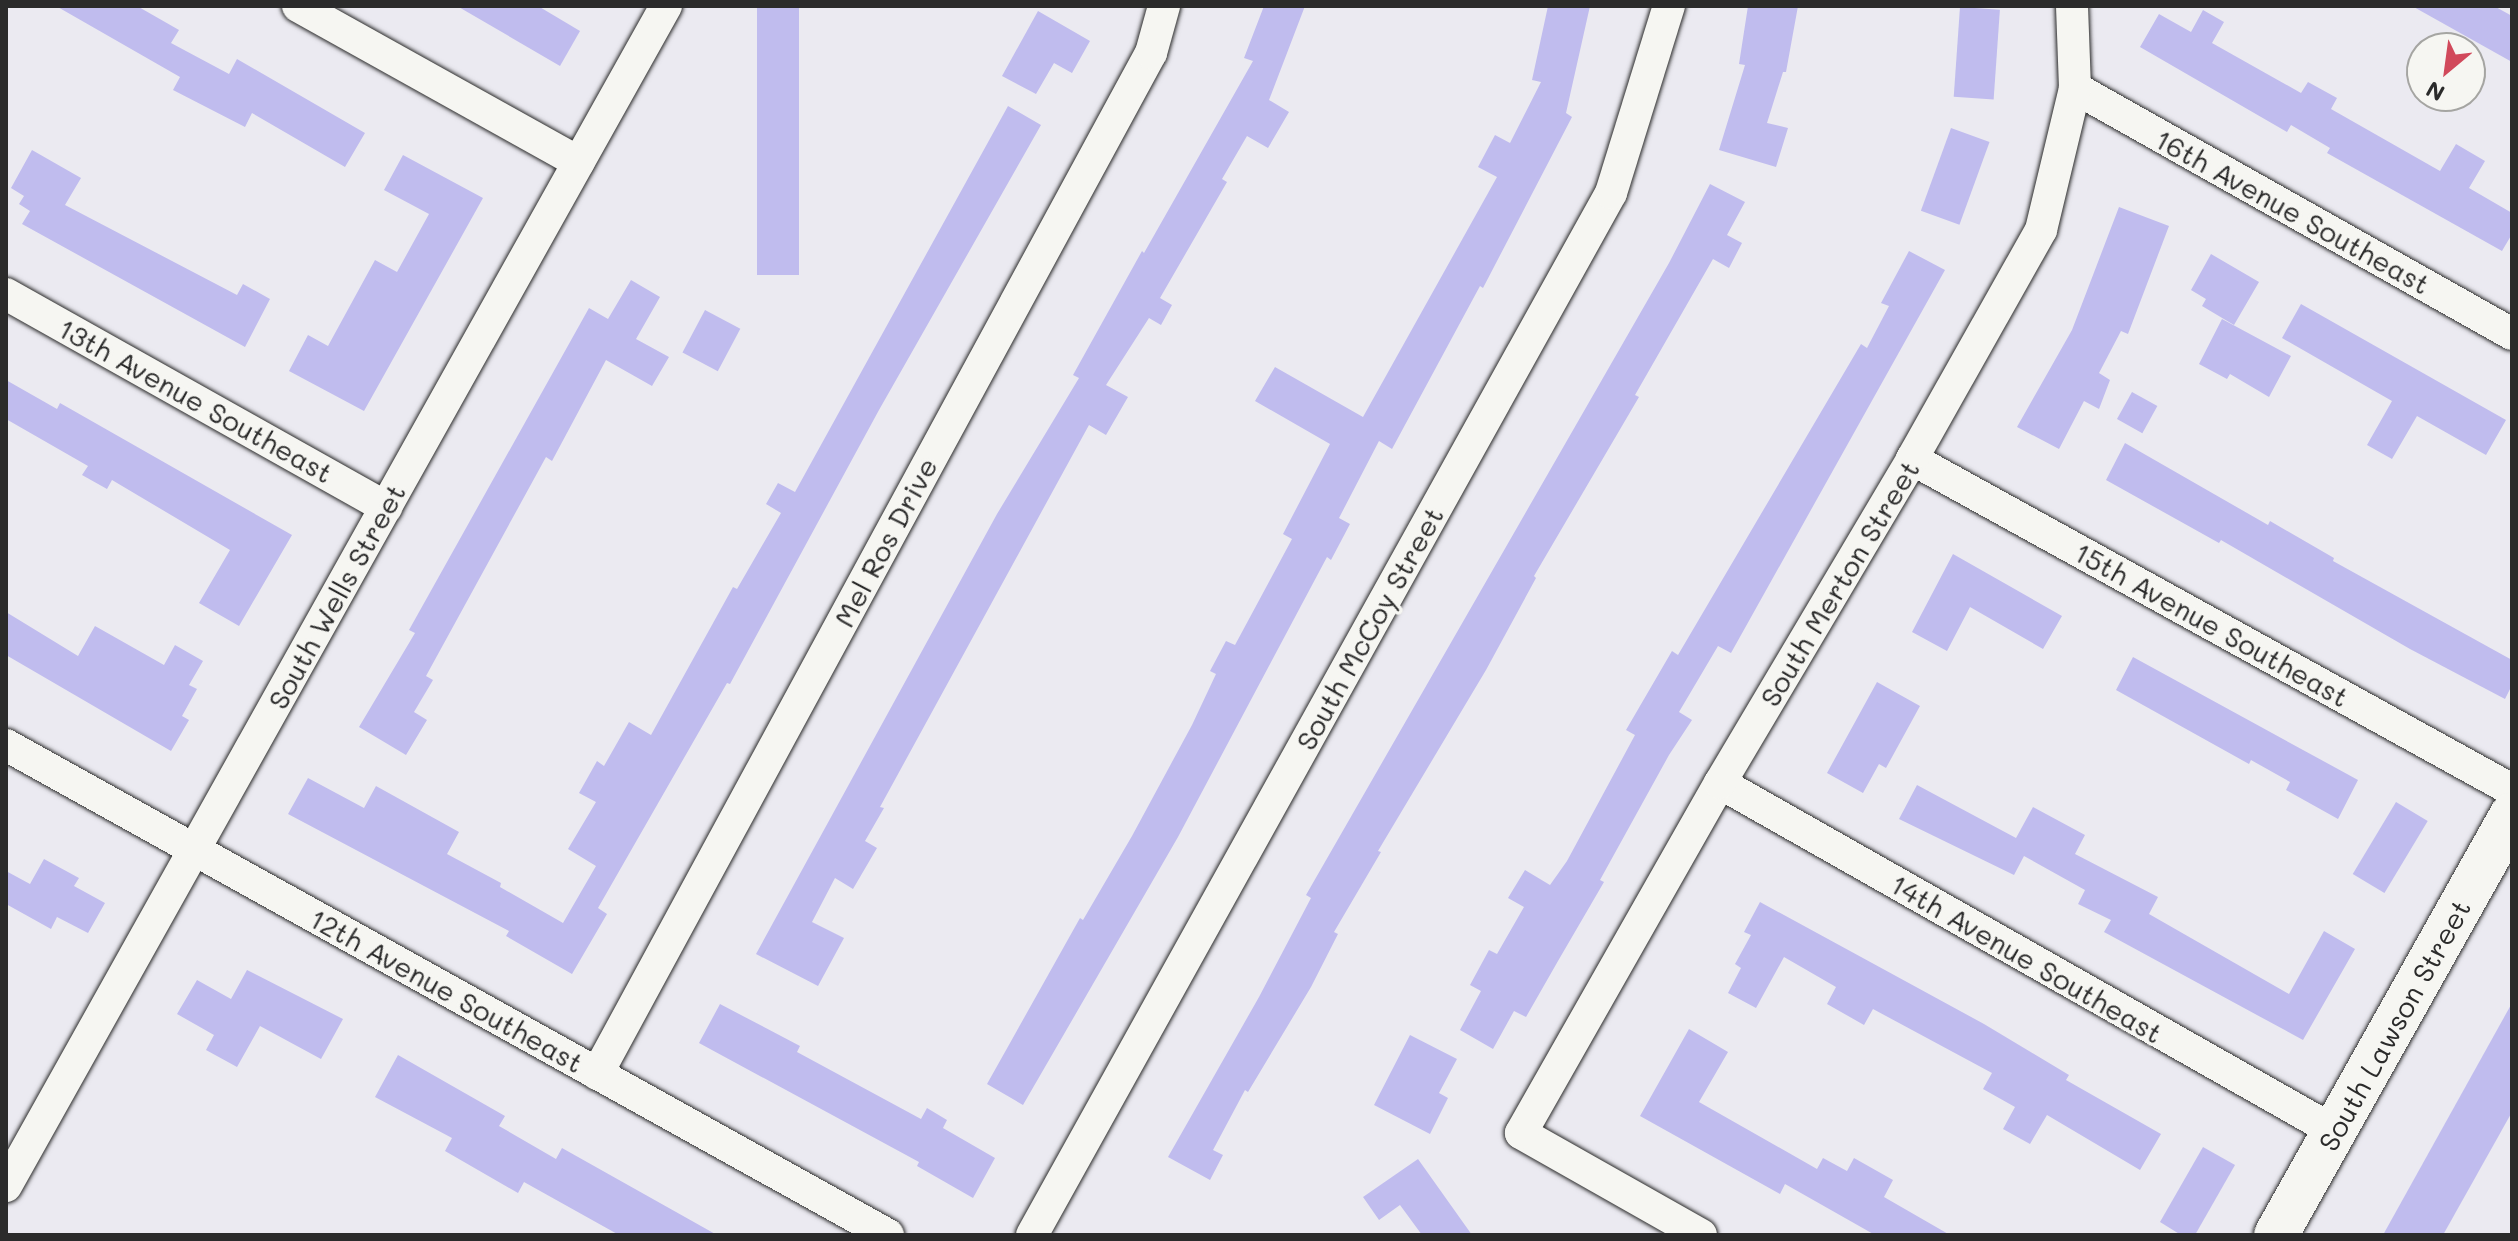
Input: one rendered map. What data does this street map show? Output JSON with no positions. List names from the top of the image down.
{
  "streets": {
    "street": [
      "16th Avenue Southeast",
      "13th Avenue Southeast",
      "Mel Ros Drive",
      "South Merton Street",
      "South Wells Street",
      "15th Avenue Southeast",
      "South McCoy Street",
      "14th Avenue Southeast",
      "12th Avenue Southeast",
      "South Lawson Street"
    ]
  },
  "crossings": [
    ["16th Avenue Southeast", "South Merton Street"],
    ["13th Avenue Southeast", "South Wells Street"],
    ["Mel Ros Drive", "12th Avenue Southeast"],
    ["South Merton Street", "15th Avenue Southeast"],
    ["South Merton Street", "14th Avenue Southeast"],
    ["South Wells Street", "12th Avenue Southeast"],
    ["14th Avenue Southeast", "South Lawson Street"]
  ],
  "north": "bottom left"
}
